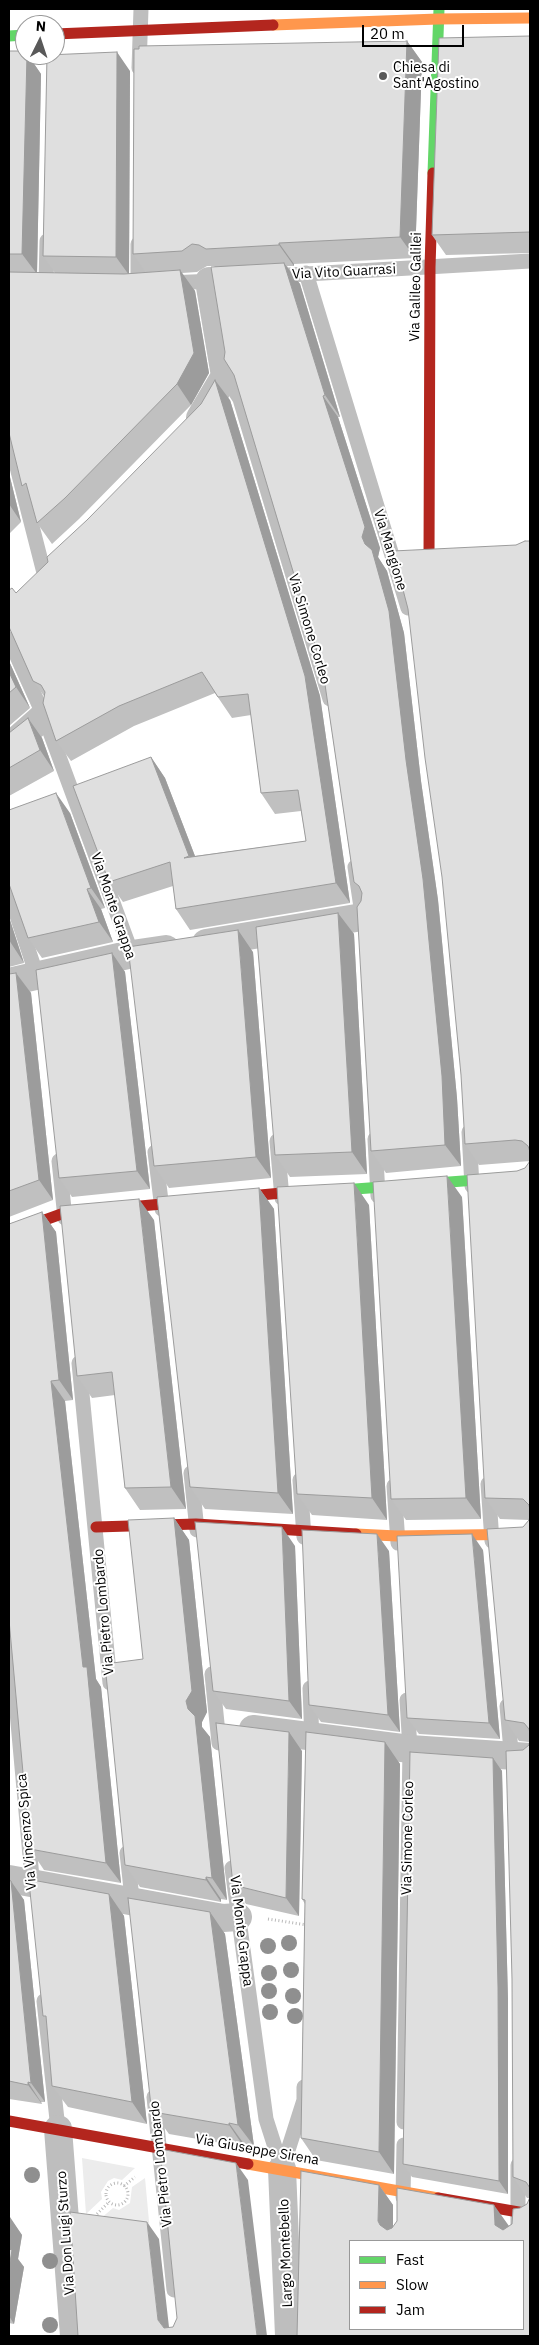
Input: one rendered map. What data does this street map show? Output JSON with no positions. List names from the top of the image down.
{
  "streets": {
    "street": [
      "Via Galileo Galilei",
      "Via Giuseppe Sirena",
      "Via Don Luigi Sturzo",
      "Largo Montebello"
    ],
    "lane": [
      "Via Vito Guarrasi",
      "Via Mangione",
      "Via Simone Corleo",
      "Via Monte Grappa",
      "Via Pietro Lombardo",
      "Via Vincenzo Spica"
    ]
  },
  "crossings": [
    ["Via Vito Guarrasi", "Via Galileo Galilei"],
    ["Via Vito Guarrasi", "Via Mangione"],
    ["Via Simone Corleo", "Via Giuseppe Sirena"],
    ["Via Monte Grappa", "Via Giuseppe Sirena"],
    ["Via Monte Grappa", "Largo Montebello"],
    ["Via Pietro Lombardo", "Via Giuseppe Sirena"],
    ["Via Giuseppe Sirena", "Via Don Luigi Sturzo"],
    ["Via Giuseppe Sirena", "Largo Montebello"]
  ],
  "places": ["Chiesa di Sant'Agostino"],
  "legend": ["Fast", "Slow", "Jam"],
  "scale_bar": "20 m",
  "north": "top"
}
